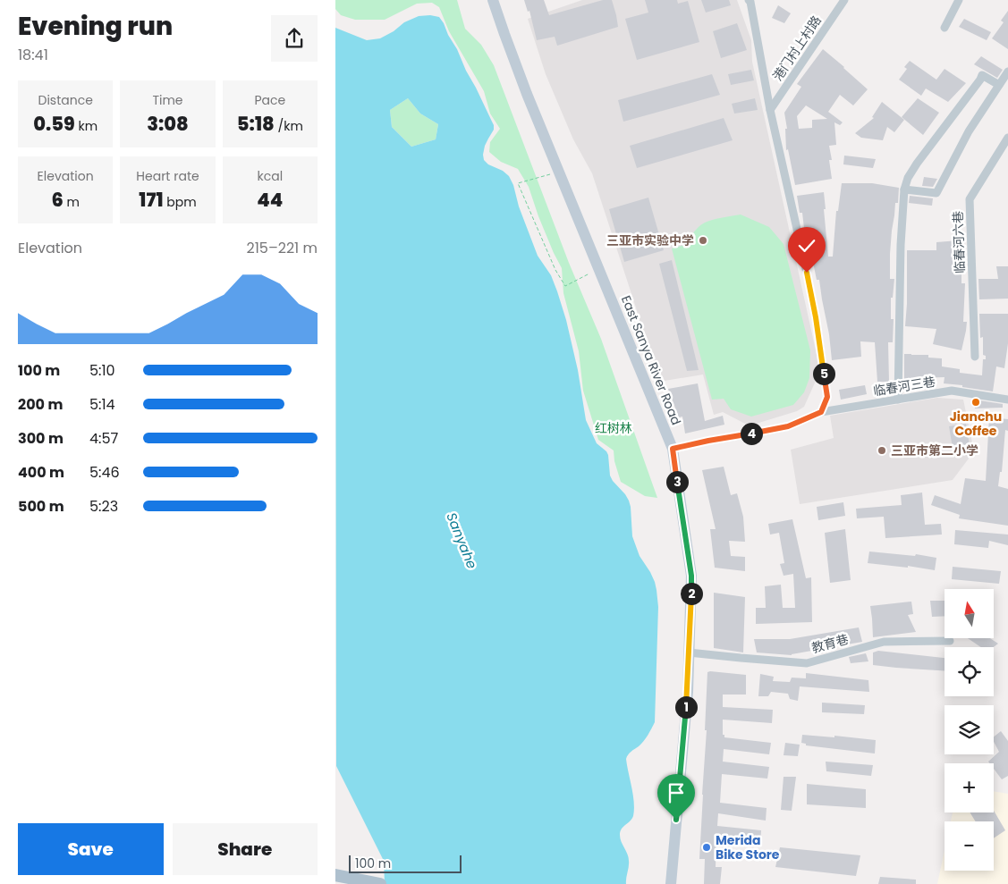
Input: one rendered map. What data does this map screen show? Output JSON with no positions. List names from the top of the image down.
{
  "streets": {
    "street": [
      "港门村上村路",
      "临春河六巷",
      "East Sanya River Road",
      "临春河三巷",
      "教育巷"
    ]
  },
  "crossings": [
    ["East Sanya River Road", "临春河三巷"],
    ["East Sanya River Road", "教育巷"]
  ],
  "water": ["Sanyahe"],
  "parks": ["红树林"],
  "places": [
    "三亚市实验中学",
    "Jianchu Coffee",
    "三亚市第二小学",
    "Merida Bike Store"
  ],
  "scale_bar": "100 m",
  "north": "top",
  "page": {
    "heading": ["Evening run", "18:41"],
    "stats": [
      ["Distance", "0.59 km"],
      ["Time", "3:08"],
      ["Pace", "5:18 /km"],
      ["Elevation", "6 m"],
      ["Heart rate", "171 bpm"],
      ["kcal", "44"]
    ],
    "chart": ["Elevation", "215–221 m"],
    "list": [
      {
        "name": "100 m",
        "note": "5:10"
      },
      {
        "name": "200 m",
        "note": "5:14"
      },
      {
        "name": "300 m",
        "note": "4:57"
      },
      {
        "name": "400 m",
        "note": "5:46"
      },
      {
        "name": "500 m",
        "note": "5:23"
      }
    ],
    "pins": [
      "5",
      "4",
      "3",
      "2",
      "1"
    ],
    "map_buttons": ["+", "−"],
    "buttons": ["Save", "Share"],
    "scale": "100 m"
  }
}
